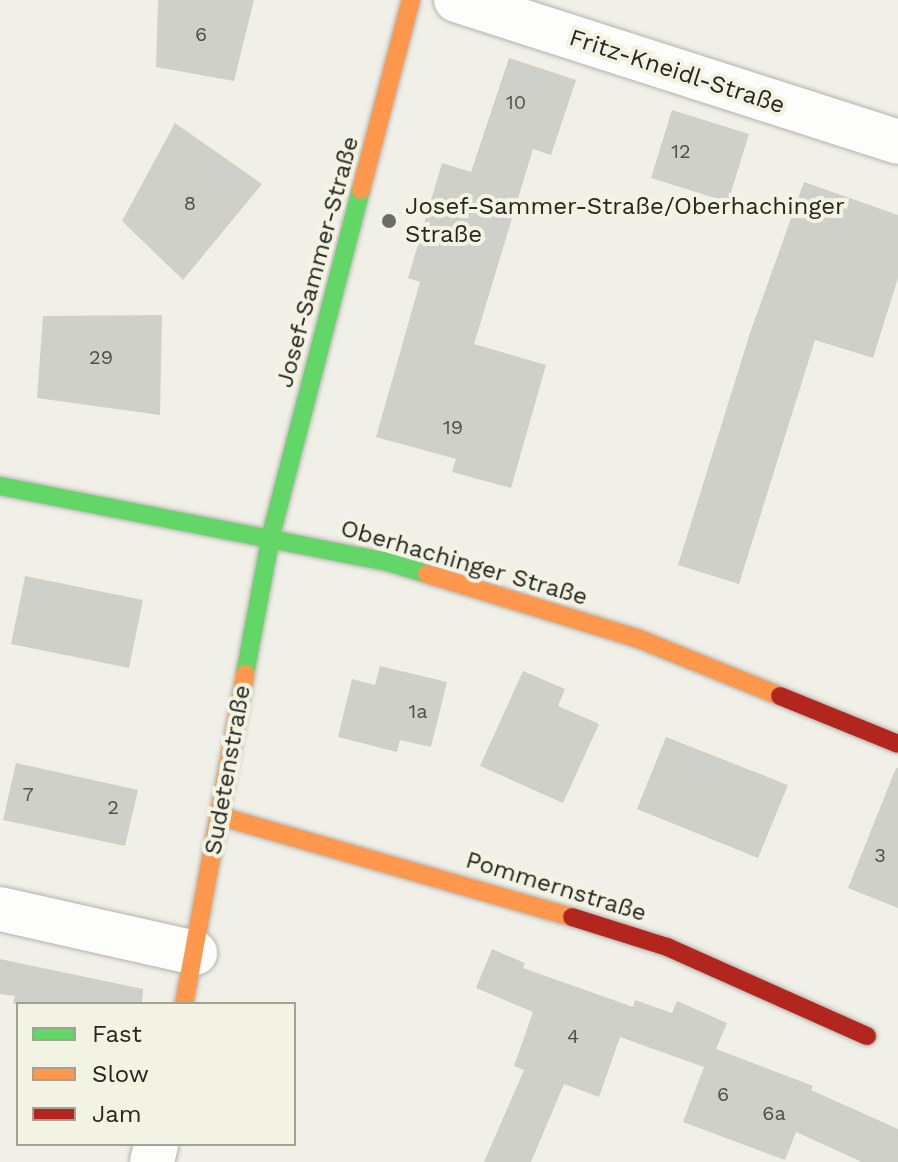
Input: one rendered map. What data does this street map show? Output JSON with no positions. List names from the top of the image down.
{
  "streets": {
    "street": [
      "Fritz-Kneidl-Straße",
      "Josef-Sammer-Straße",
      "Oberhachinger Straße",
      "Sudetenstraße",
      "Pommernstraße"
    ]
  },
  "crossings": [
    ["Josef-Sammer-Straße", "Oberhachinger Straße"],
    ["Josef-Sammer-Straße", "Sudetenstraße"],
    ["Oberhachinger Straße", "Sudetenstraße"],
    ["Sudetenstraße", "Pommernstraße"]
  ],
  "places": ["Josef-Sammer-Straße/Oberhachinger Straße"],
  "house_numbers": [
    "6",
    "10",
    "12",
    "8",
    "29",
    "19",
    "1a",
    "7",
    "2",
    "3",
    "4",
    "6",
    "6a"
  ],
  "legend": ["Fast", "Slow", "Jam"]
}
